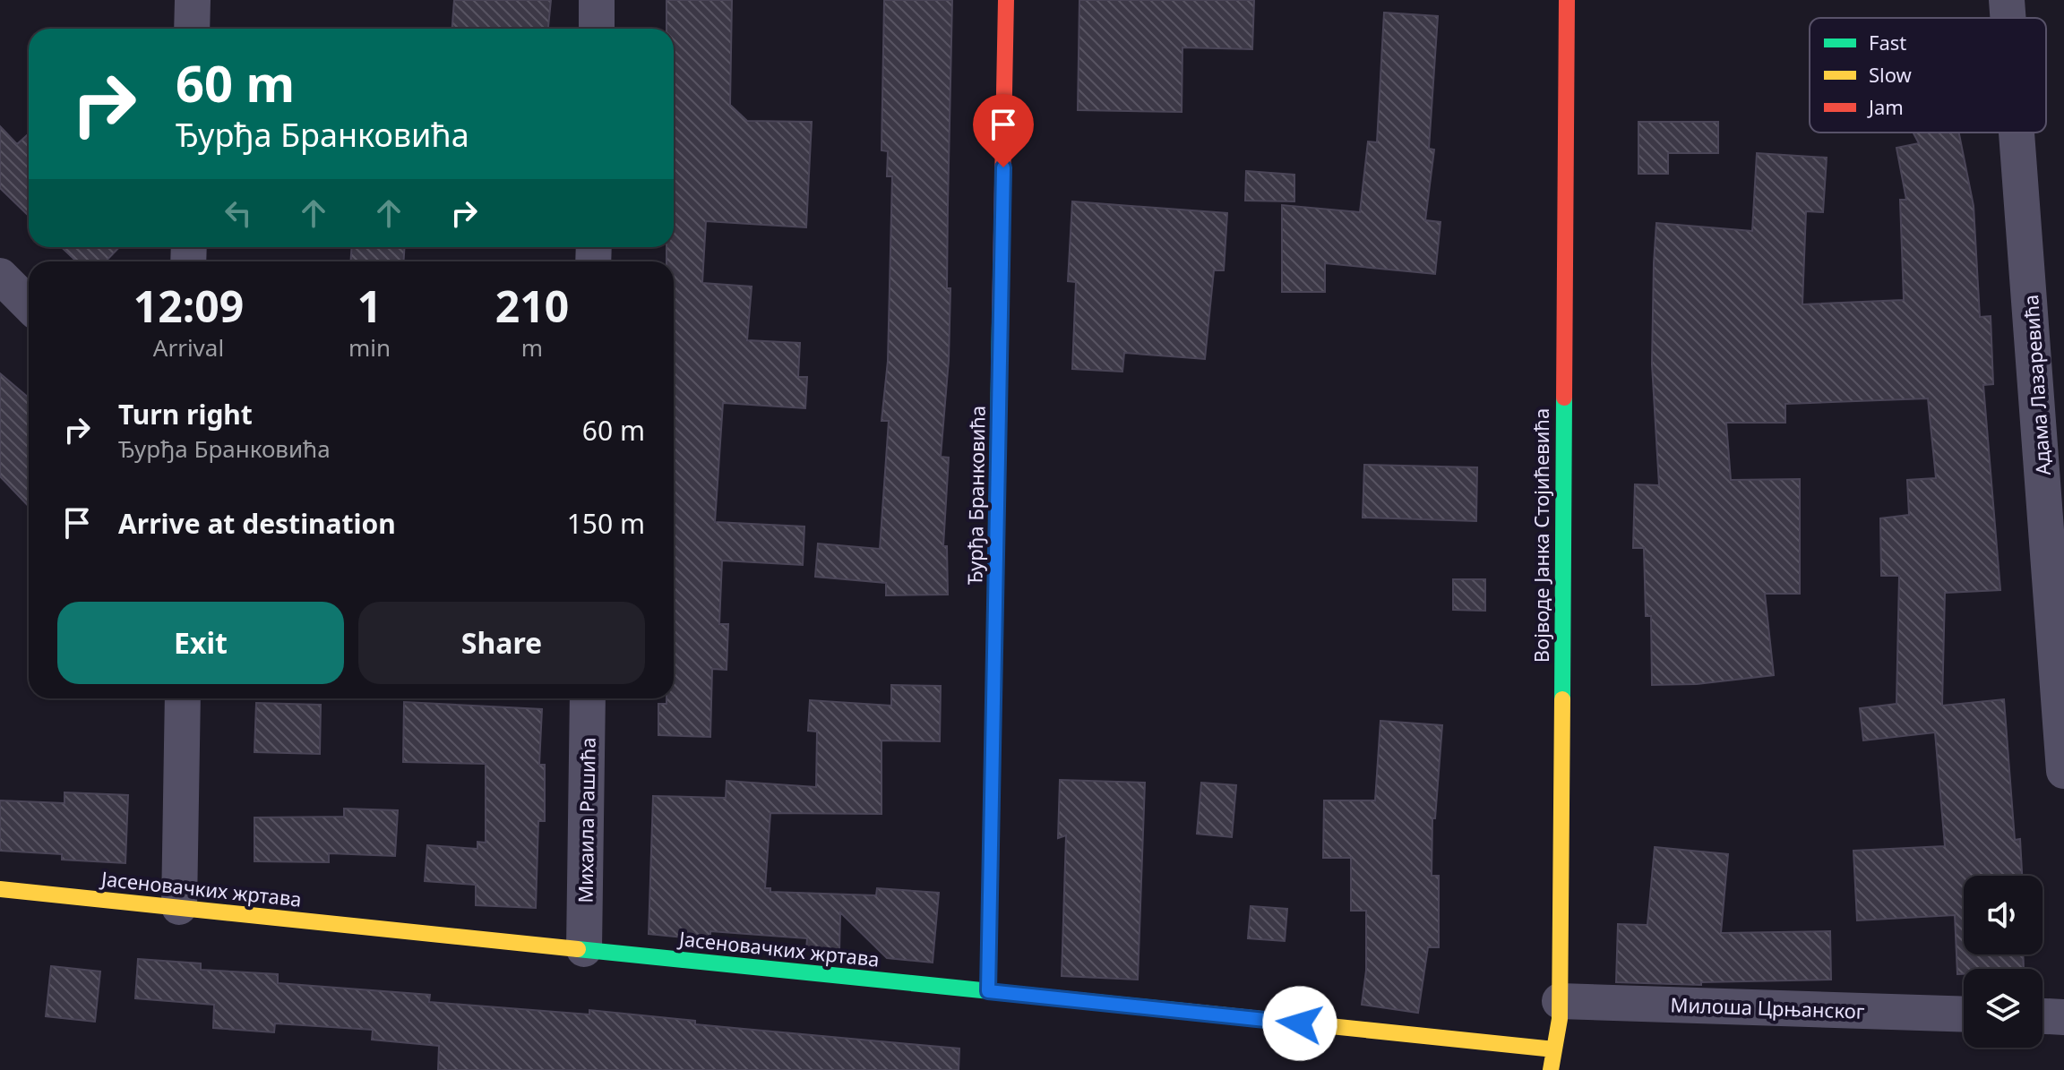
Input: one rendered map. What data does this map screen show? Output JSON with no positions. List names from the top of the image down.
{
  "streets": {
    "street": [
      "Адама Лазаревића",
      "Ђурђа Бранковића",
      "Војводе Јанка Стојићевића",
      "Михаила Рашића",
      "Јасеновачких жртава",
      "Милоша Црњанског"
    ]
  },
  "crossings": [
    ["Ђурђа Бранковића", "Јасеновачких жртава"],
    ["Војводе Јанка Стојићевића", "Јасеновачких жртава"],
    ["Војводе Јанка Стојићевића", "Милоша Црњанског"],
    ["Михаила Рашића", "Јасеновачких жртава"]
  ],
  "legend": ["Fast", "Slow", "Jam"],
  "page": {
    "turn": ["60 m", "Ђурђа Бранковића"],
    "eta": [
      "12:09",
      "Arrival",
      "1",
      "min",
      "210",
      "m"
    ],
    "list": [
      {
        "name": "Turn right",
        "note": "Ђурђа Бранковића",
        "value": "60 m"
      },
      {
        "name": "Arrive at destination",
        "value": "150 m"
      }
    ],
    "buttons": ["Exit", "Share"]
  }
}
